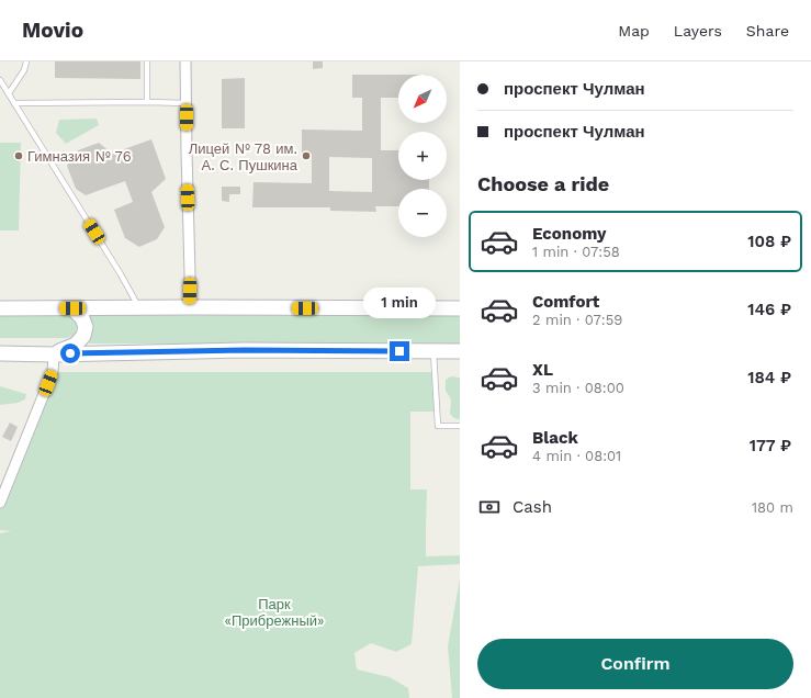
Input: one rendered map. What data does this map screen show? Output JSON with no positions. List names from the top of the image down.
{
  "parks": ["Парк «Прибрежный»"],
  "places": ["Гимназия № 76", "Лицей № 78 им. А. С. Пушкина"],
  "north": "bottom left",
  "page": {
    "header": "Movio",
    "nav": ["Map", "Layers", "Share"],
    "banner": ["проспект Чулман", "проспект Чулман"],
    "map_buttons": ["+", "−"],
    "heading": "Choose a ride",
    "list": [
      {
        "name": "Economy",
        "note": "1 min · 07:58",
        "value": "108 ₽"
      },
      {
        "name": "Comfort",
        "note": "2 min · 07:59",
        "value": "146 ₽"
      },
      {
        "name": "XL",
        "note": "3 min · 08:00",
        "value": "184 ₽"
      },
      {
        "name": "Black",
        "note": "4 min · 08:01",
        "value": "177 ₽"
      }
    ],
    "bubble": "1 min",
    "pay": ["Cash", "180 m"],
    "buttons": "Confirm"
  }
}
